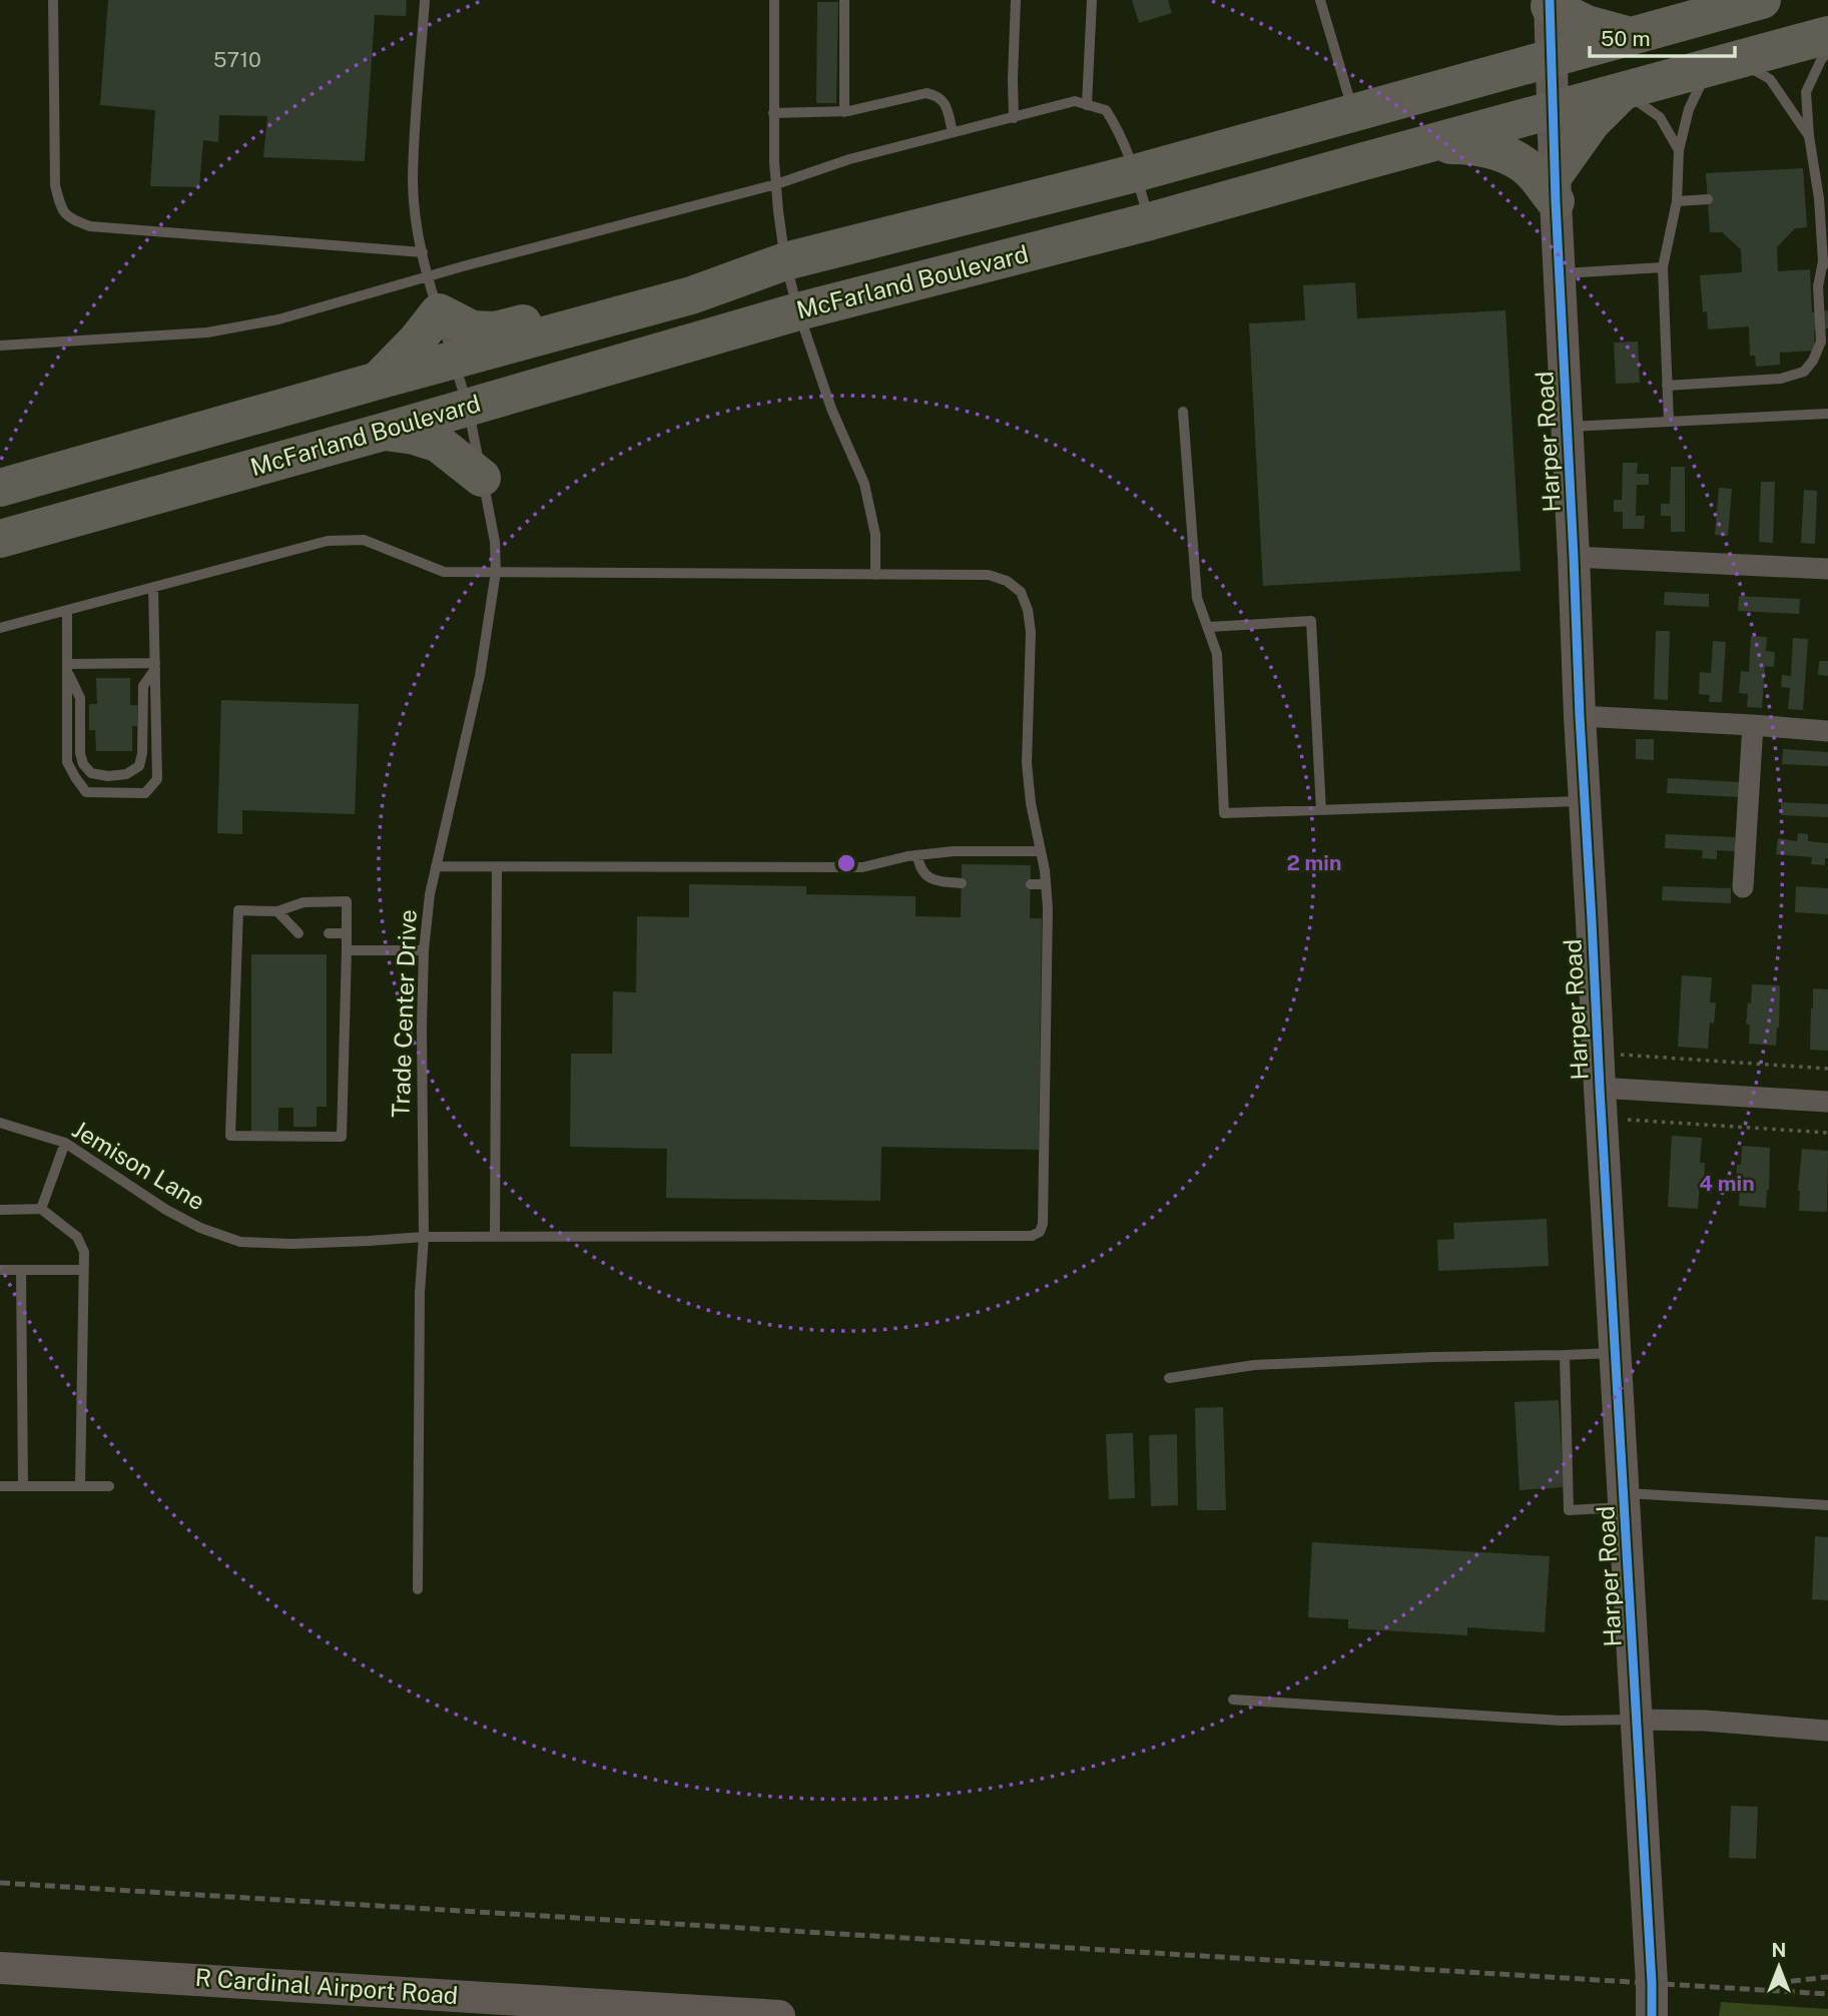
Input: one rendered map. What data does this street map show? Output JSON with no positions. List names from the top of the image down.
{
  "streets": {
    "highway": ["McFarland Boulevard"],
    "street": ["Harper Road", "R Cardinal Airport Road"],
    "lane": ["Trade Center Drive", "Jemison Lane"]
  },
  "crossings": [
    ["McFarland Boulevard", "Harper Road"],
    ["McFarland Boulevard", "Trade Center Drive"],
    ["Trade Center Drive", "Jemison Lane"]
  ],
  "house_numbers": ["5710"],
  "scale_bar": "50 m",
  "north": "top",
  "rings": ["2 min", "4 min"]
}
